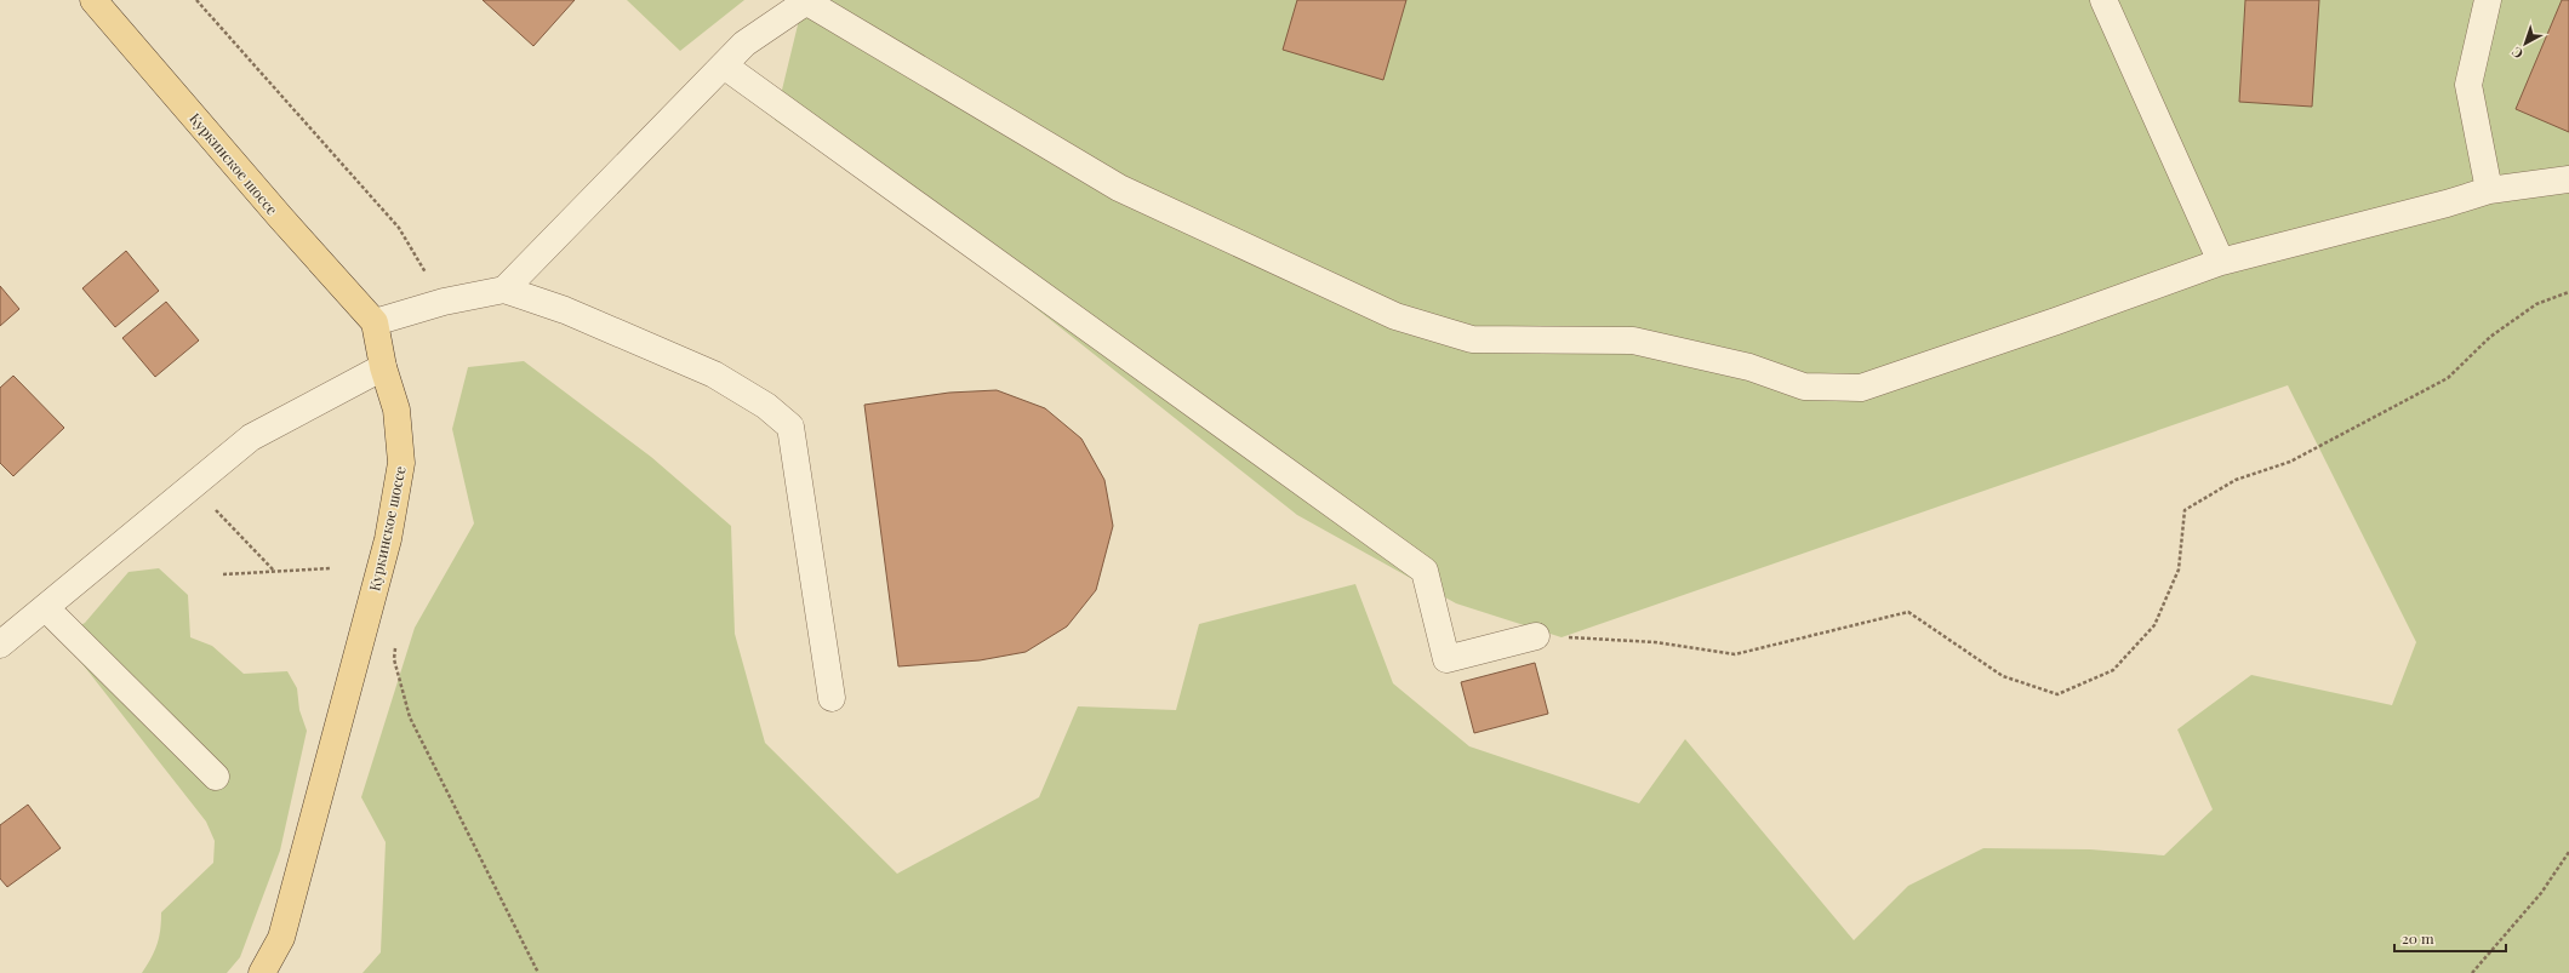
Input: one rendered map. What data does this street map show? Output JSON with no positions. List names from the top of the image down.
{
  "streets": {
    "main road": ["Куркинское шоссе"]
  },
  "scale_bar": "20 m",
  "north": "bottom left"
}
